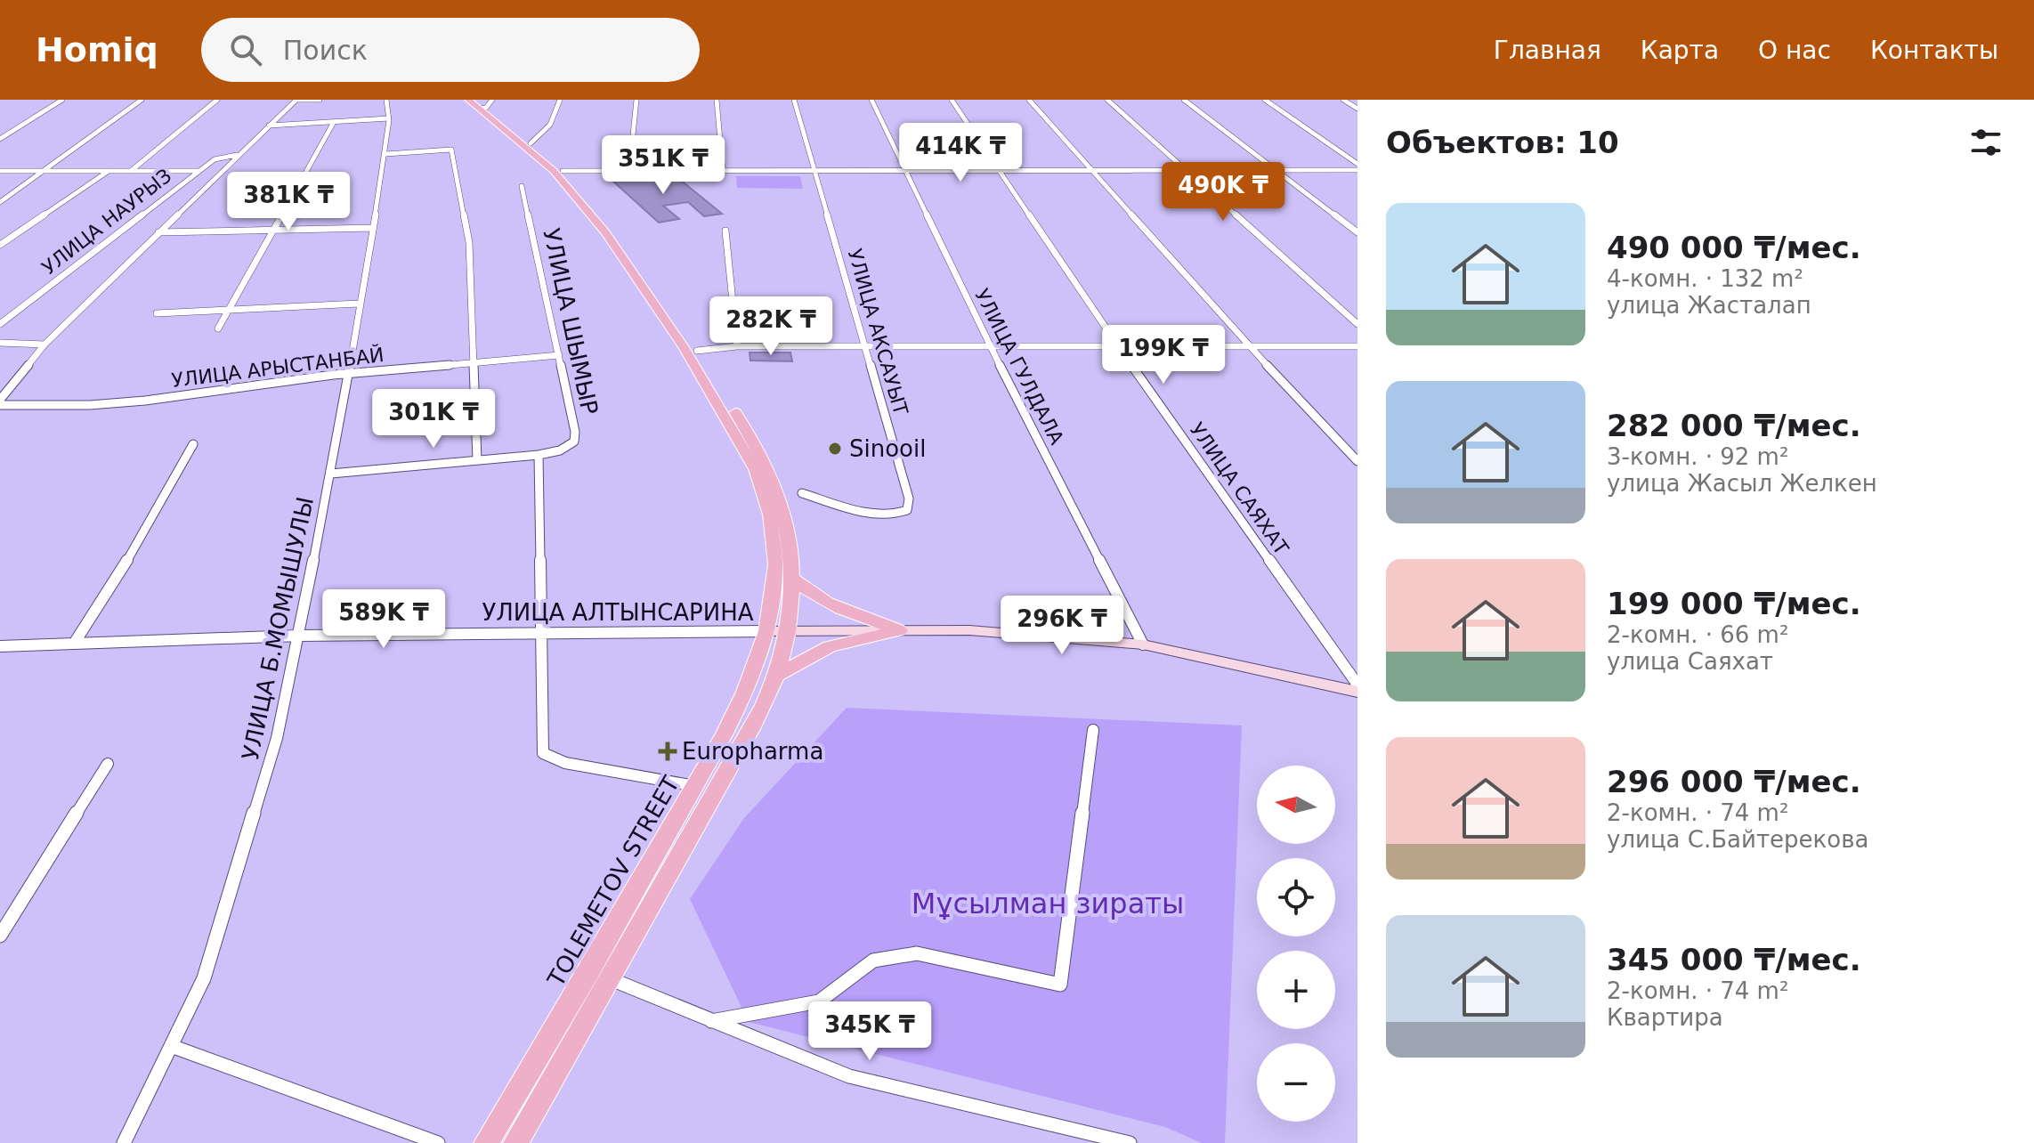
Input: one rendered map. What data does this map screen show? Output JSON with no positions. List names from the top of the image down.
{
  "streets": {
    "main road": ["TOLEMETOV STREET"],
    "street": [
      "УЛИЦА НАУРЫЗ",
      "УЛИЦА ШЫМЫР",
      "УЛИЦА АКСАУЫТ",
      "УЛИЦА ГУЛДАЛА",
      "УЛИЦА АРЫСТАНБАЙ",
      "УЛИЦА САЯХАТ",
      "УЛИЦА АЛТЫНСАРИНА",
      "УЛИЦА Б.МОМЫШУЛЫ"
    ]
  },
  "crossings": [
    ["УЛИЦА ШЫМЫР", "УЛИЦА АРЫСТАНБАЙ"],
    ["УЛИЦА АРЫСТАНБАЙ", "УЛИЦА Б.МОМЫШУЛЫ"],
    ["УЛИЦА АЛТЫНСАРИНА", "УЛИЦА Б.МОМЫШУЛЫ"],
    ["УЛИЦА АЛТЫНСАРИНА", "TOLEMETOV STREET"]
  ],
  "parks": ["Мұсылман зираты"],
  "places": {
    "other": ["Sinooil"],
    "health": ["Europharma"]
  },
  "north": "left",
  "page": {
    "header": "Homiq",
    "search": "Поиск",
    "nav": [
      "Главная",
      "Карта",
      "О нас",
      "Контакты"
    ],
    "heading": "Объектов: 10",
    "price": [
      "414K ₸",
      "351K ₸",
      "490K ₸",
      "381K ₸",
      "282K ₸",
      "199K ₸",
      "301K ₸",
      "589K ₸",
      "296K ₸",
      "345K ₸"
    ],
    "list": [
      {
        "name": "490 000 ₸/мес.",
        "note": "4-комн. · 132 m² · улица Жасталап"
      },
      {
        "name": "282 000 ₸/мес.",
        "note": "3-комн. · 92 m² · улица Жасыл Желкен"
      },
      {
        "name": "199 000 ₸/мес.",
        "note": "2-комн. · 66 m² · улица Саяхат"
      },
      {
        "name": "296 000 ₸/мес.",
        "note": "2-комн. · 74 m² · улица С.Байтерекова"
      },
      {
        "name": "345 000 ₸/мес.",
        "note": "2-комн. · 74 m² · Квартира"
      }
    ],
    "map_buttons": ["+", "−"]
  }
}
